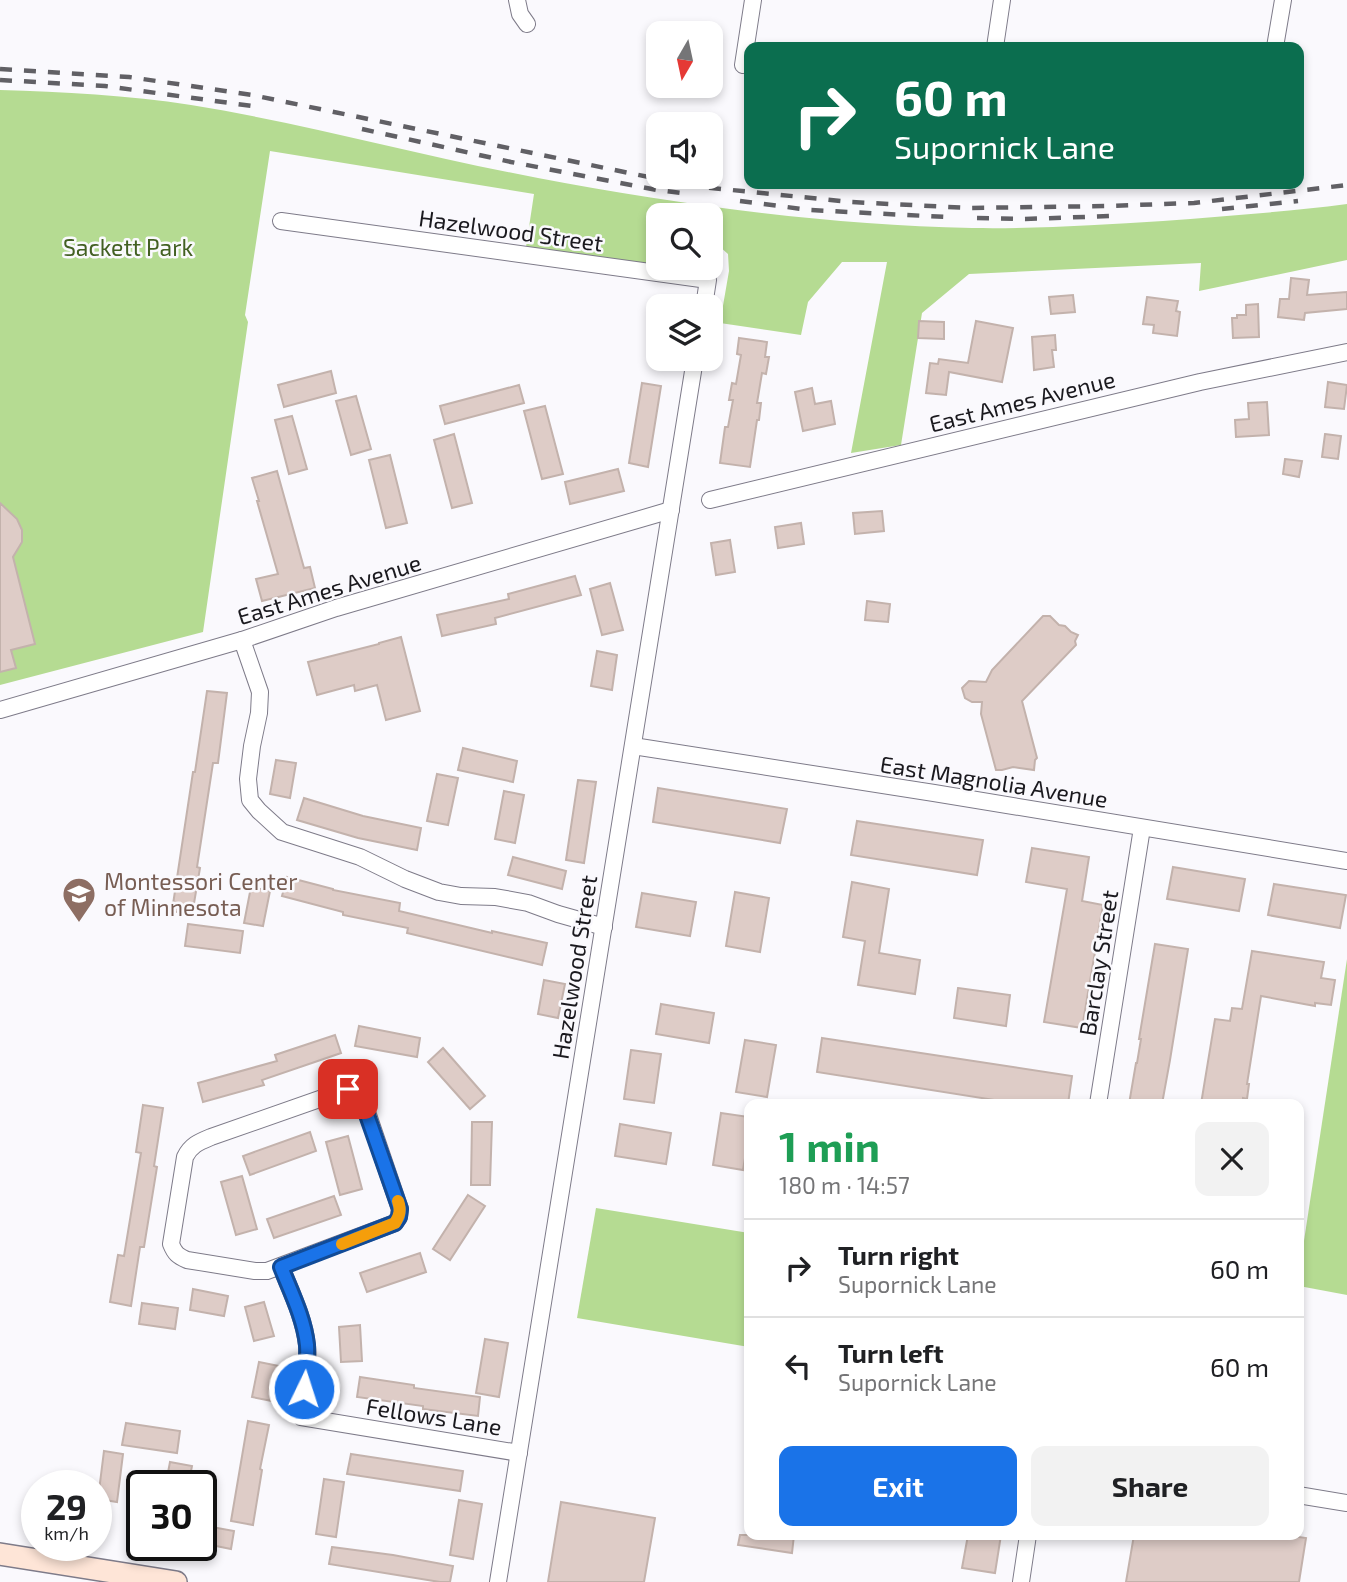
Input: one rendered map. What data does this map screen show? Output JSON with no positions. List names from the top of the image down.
{
  "streets": {
    "street": [
      "Hazelwood Street",
      "East Ames Avenue",
      "East Magnolia Avenue",
      "Barclay Street",
      "Fellows Lane"
    ]
  },
  "crossings": [
    ["Hazelwood Street", "East Ames Avenue"],
    ["Hazelwood Street", "East Magnolia Avenue"],
    ["Hazelwood Street", "Fellows Lane"],
    ["East Magnolia Avenue", "Barclay Street"]
  ],
  "parks": ["Sackett Park"],
  "places": {
    "school or university": ["Montessori Center of Minnesota"]
  },
  "north": "bottom",
  "page": {
    "turn": ["60 m", "Supornick Lane"],
    "heading": ["1 min", "180 m · 14:57"],
    "list": [
      {
        "name": "Turn right",
        "note": "Supornick Lane",
        "value": "60 m"
      },
      {
        "name": "Turn left",
        "note": "Supornick Lane",
        "value": "60 m"
      }
    ],
    "buttons": ["Exit", "Share"],
    "speed": "29 km/h",
    "limit": "30"
  }
}
